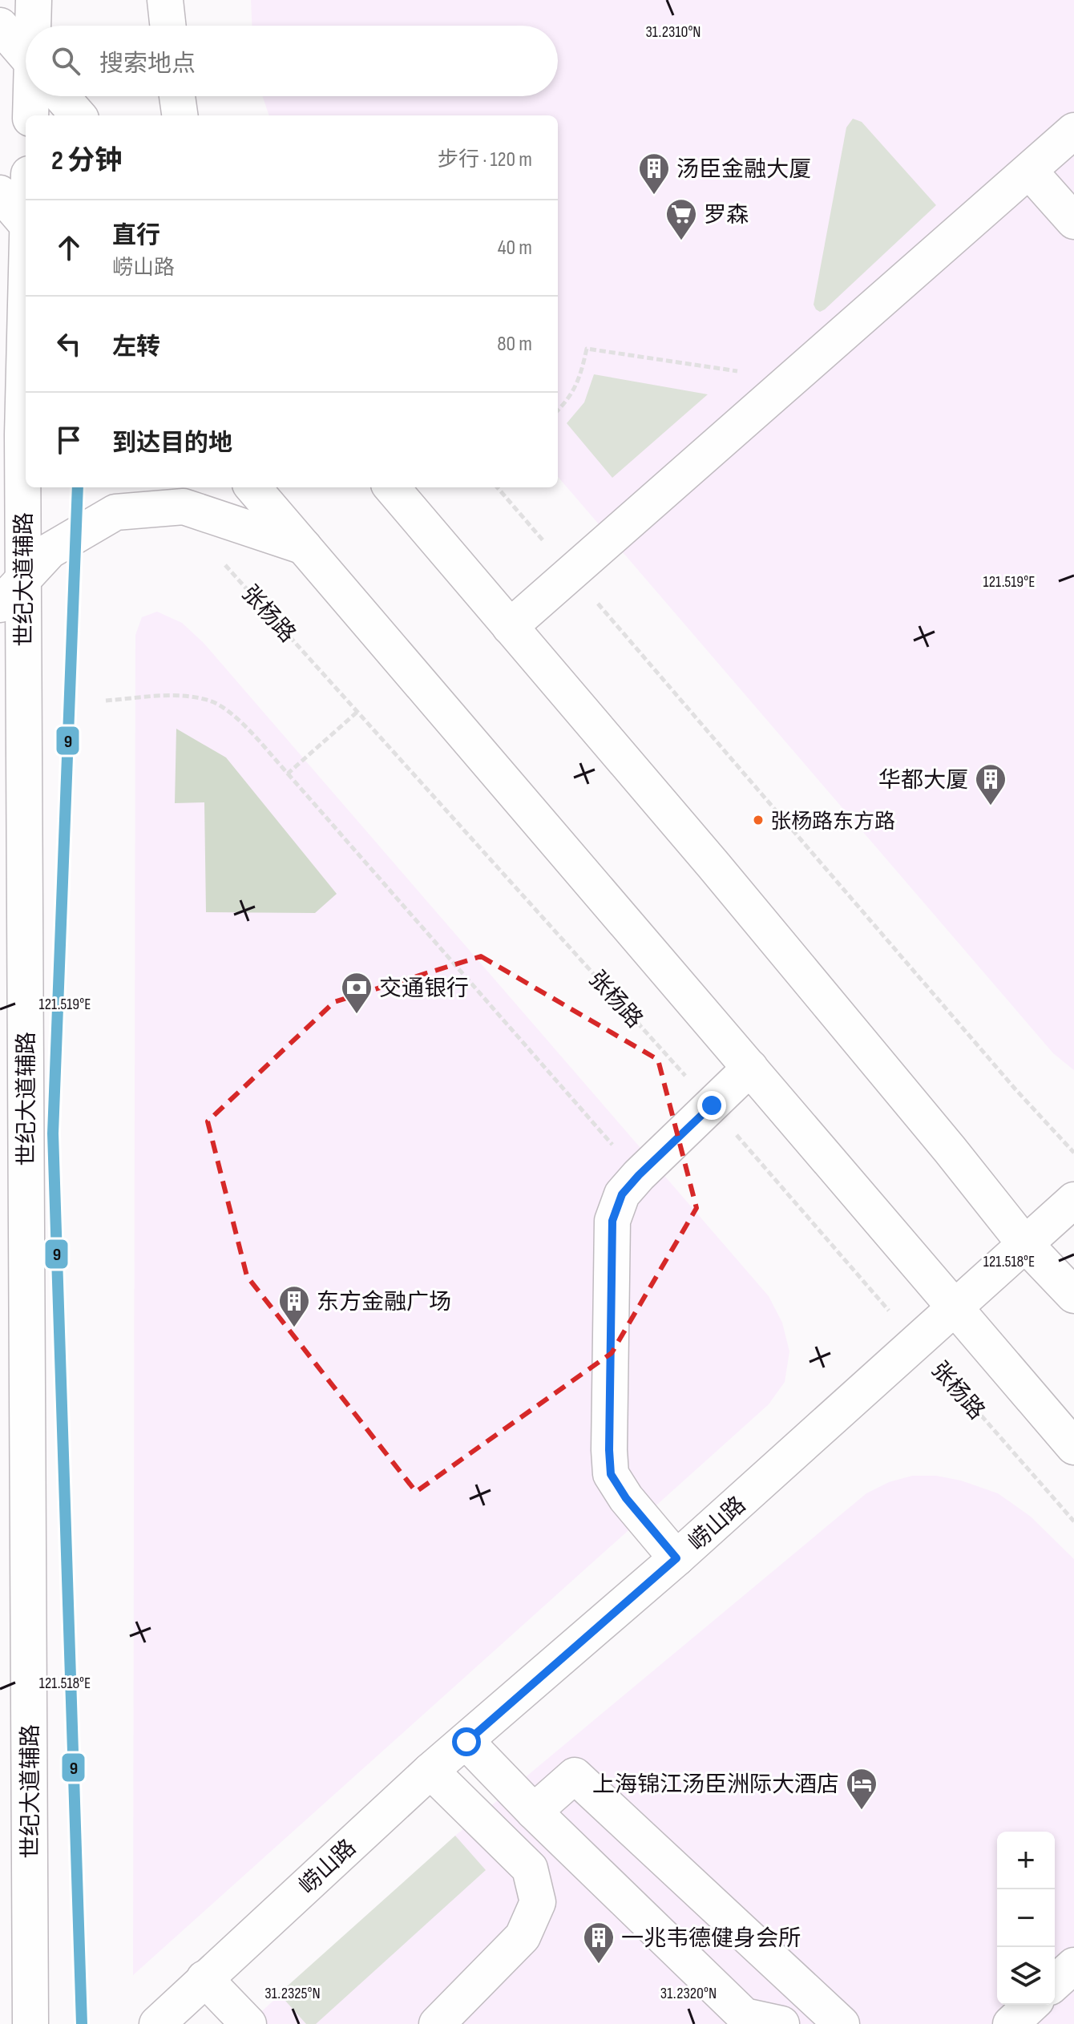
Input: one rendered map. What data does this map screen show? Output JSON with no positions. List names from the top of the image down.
{
  "streets": {
    "street": ["世纪大道辅路", "崂山路"],
    "path": ["张杨路"]
  },
  "crossings": [
    ["张杨路", "崂山路"]
  ],
  "places": {
    "building": [
      "汤臣金融大厦",
      "华都大厦",
      "东方金融广场",
      "一兆韦德健身会所"
    ],
    "supermarket": ["罗森"],
    "other": ["张杨路东方路"],
    "bank": ["交通银行"],
    "hotel": ["上海锦江汤臣洲际大酒店"]
  },
  "lines": ["transit line 9"],
  "page": {
    "search": "搜索地点",
    "heading": ["2 分钟", "步行 · 120 m"],
    "list": [
      ["直行", "崂山路", "40 m"],
      ["左转", "80 m"],
      "到达目的地"
    ],
    "map_buttons": ["+", "−"]
  },
  "coordinates": [
    "31.2310°N",
    "121.519°E",
    "121.518°E",
    "31.2325°N",
    "31.2320°N"
  ]
}
